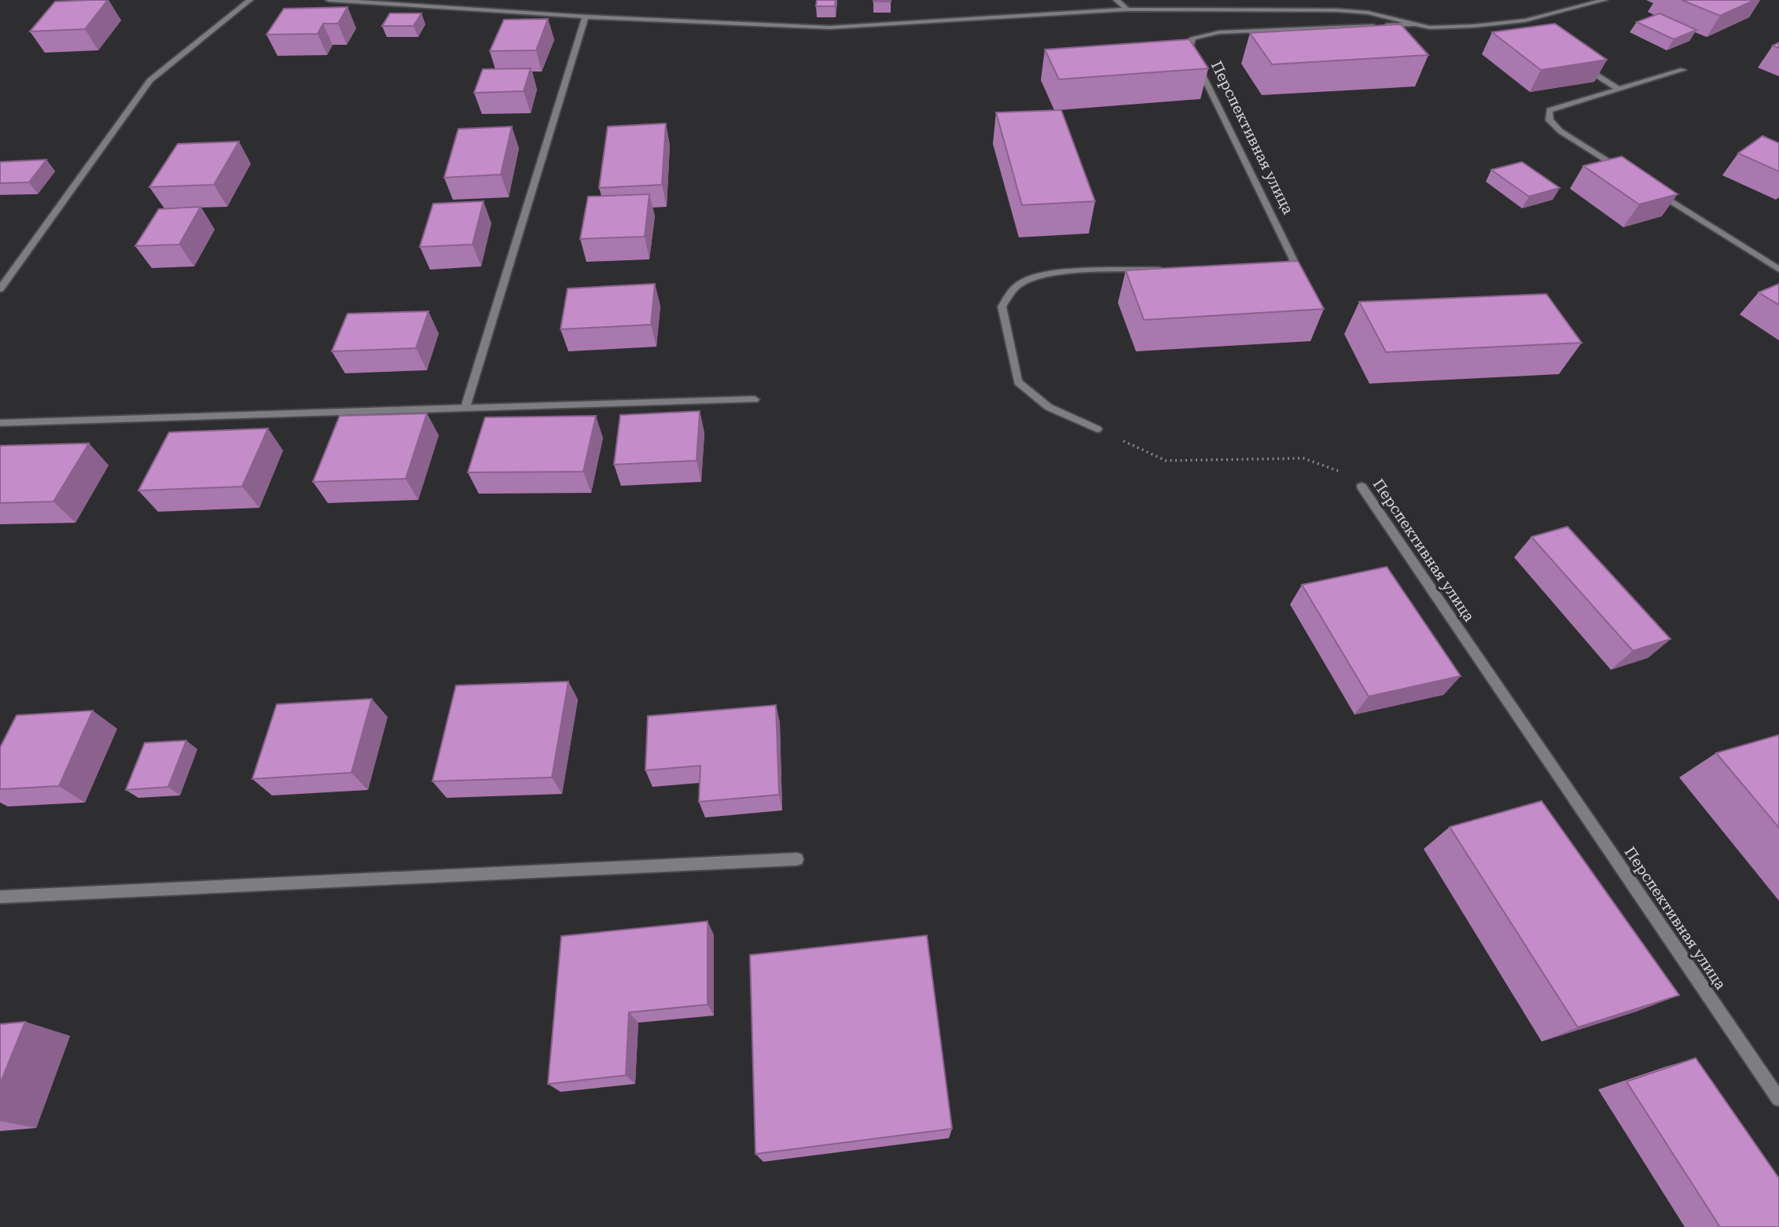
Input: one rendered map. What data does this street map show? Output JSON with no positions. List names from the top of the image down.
{
  "streets": {
    "street": ["Перспективная улица"]
  }
}
